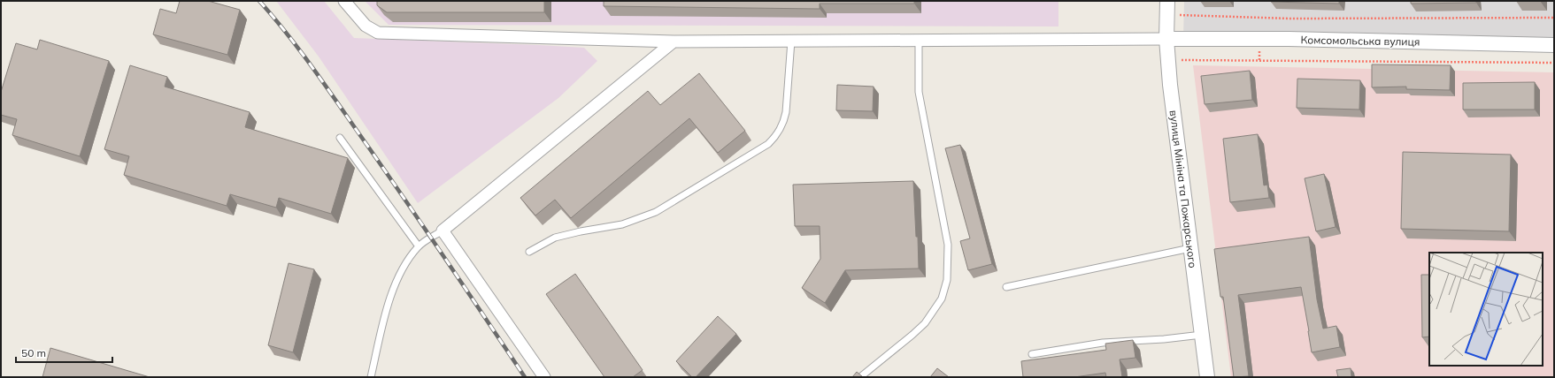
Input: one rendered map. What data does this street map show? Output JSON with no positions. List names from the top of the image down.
{
  "streets": {
    "street": ["Комсомольська вулиця", "вулиця Мініна та Пожарського"]
  },
  "crossings": [
    ["Комсомольська вулиця", "вулиця Мініна та Пожарського"]
  ],
  "scale_bar": "50 m"
}
